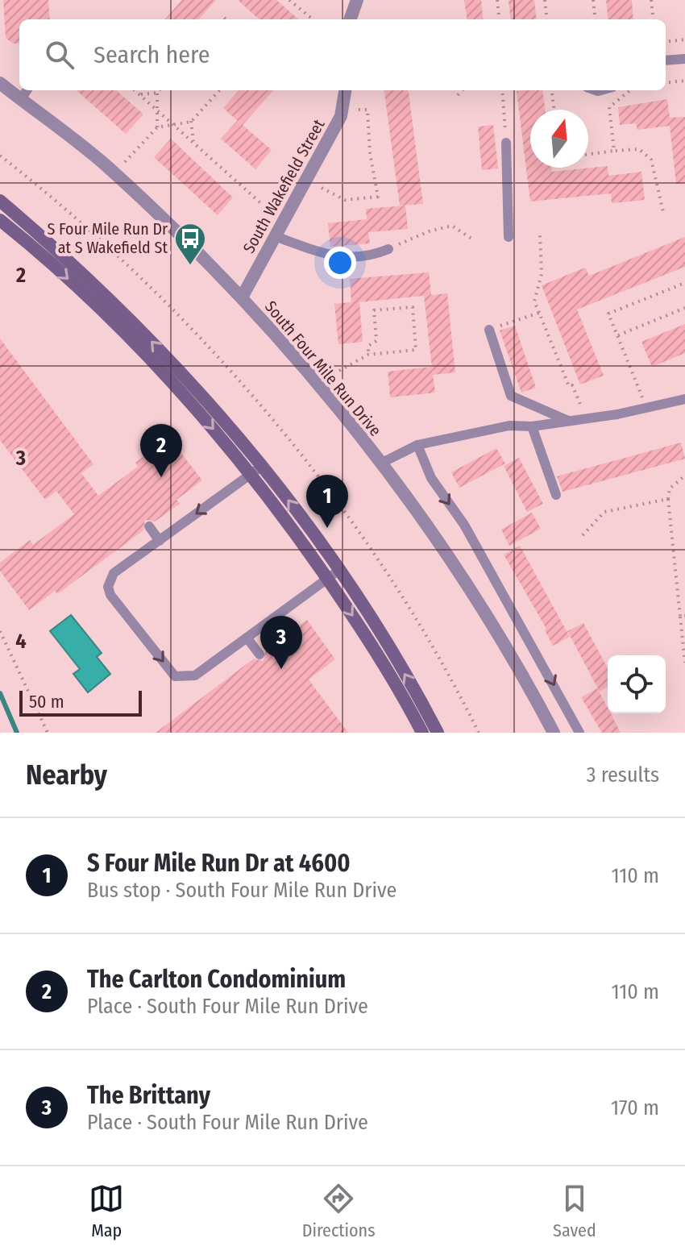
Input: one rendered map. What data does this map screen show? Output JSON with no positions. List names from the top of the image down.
{
  "streets": {
    "street": ["South Wakefield Street", "South Four Mile Run Drive"]
  },
  "crossings": [
    ["South Wakefield Street", "South Four Mile Run Drive"]
  ],
  "places": {
    "bus stop": ["S Four Mile Run Dr at S Wakefield St"]
  },
  "scale_bar": "50 m",
  "north": "top",
  "page": {
    "search": "Search here",
    "pins": ["2", "1", "3"],
    "scale": "50 m",
    "heading": ["Nearby", "3 results"],
    "list": [
      {
        "mark": "1",
        "name": "S Four Mile Run Dr at 4600",
        "note": "Bus stop · South Four Mile Run Drive",
        "value": "110 m"
      },
      {
        "mark": "2",
        "name": "The Carlton Condominium",
        "note": "Place · South Four Mile Run Drive",
        "value": "110 m"
      },
      {
        "mark": "3",
        "name": "The Brittany",
        "note": "Place · South Four Mile Run Drive",
        "value": "170 m"
      }
    ],
    "nav": ["Map", "Directions", "Saved"]
  },
  "grid": {
    "rows": ["2", "3", "4"]
  }
}
